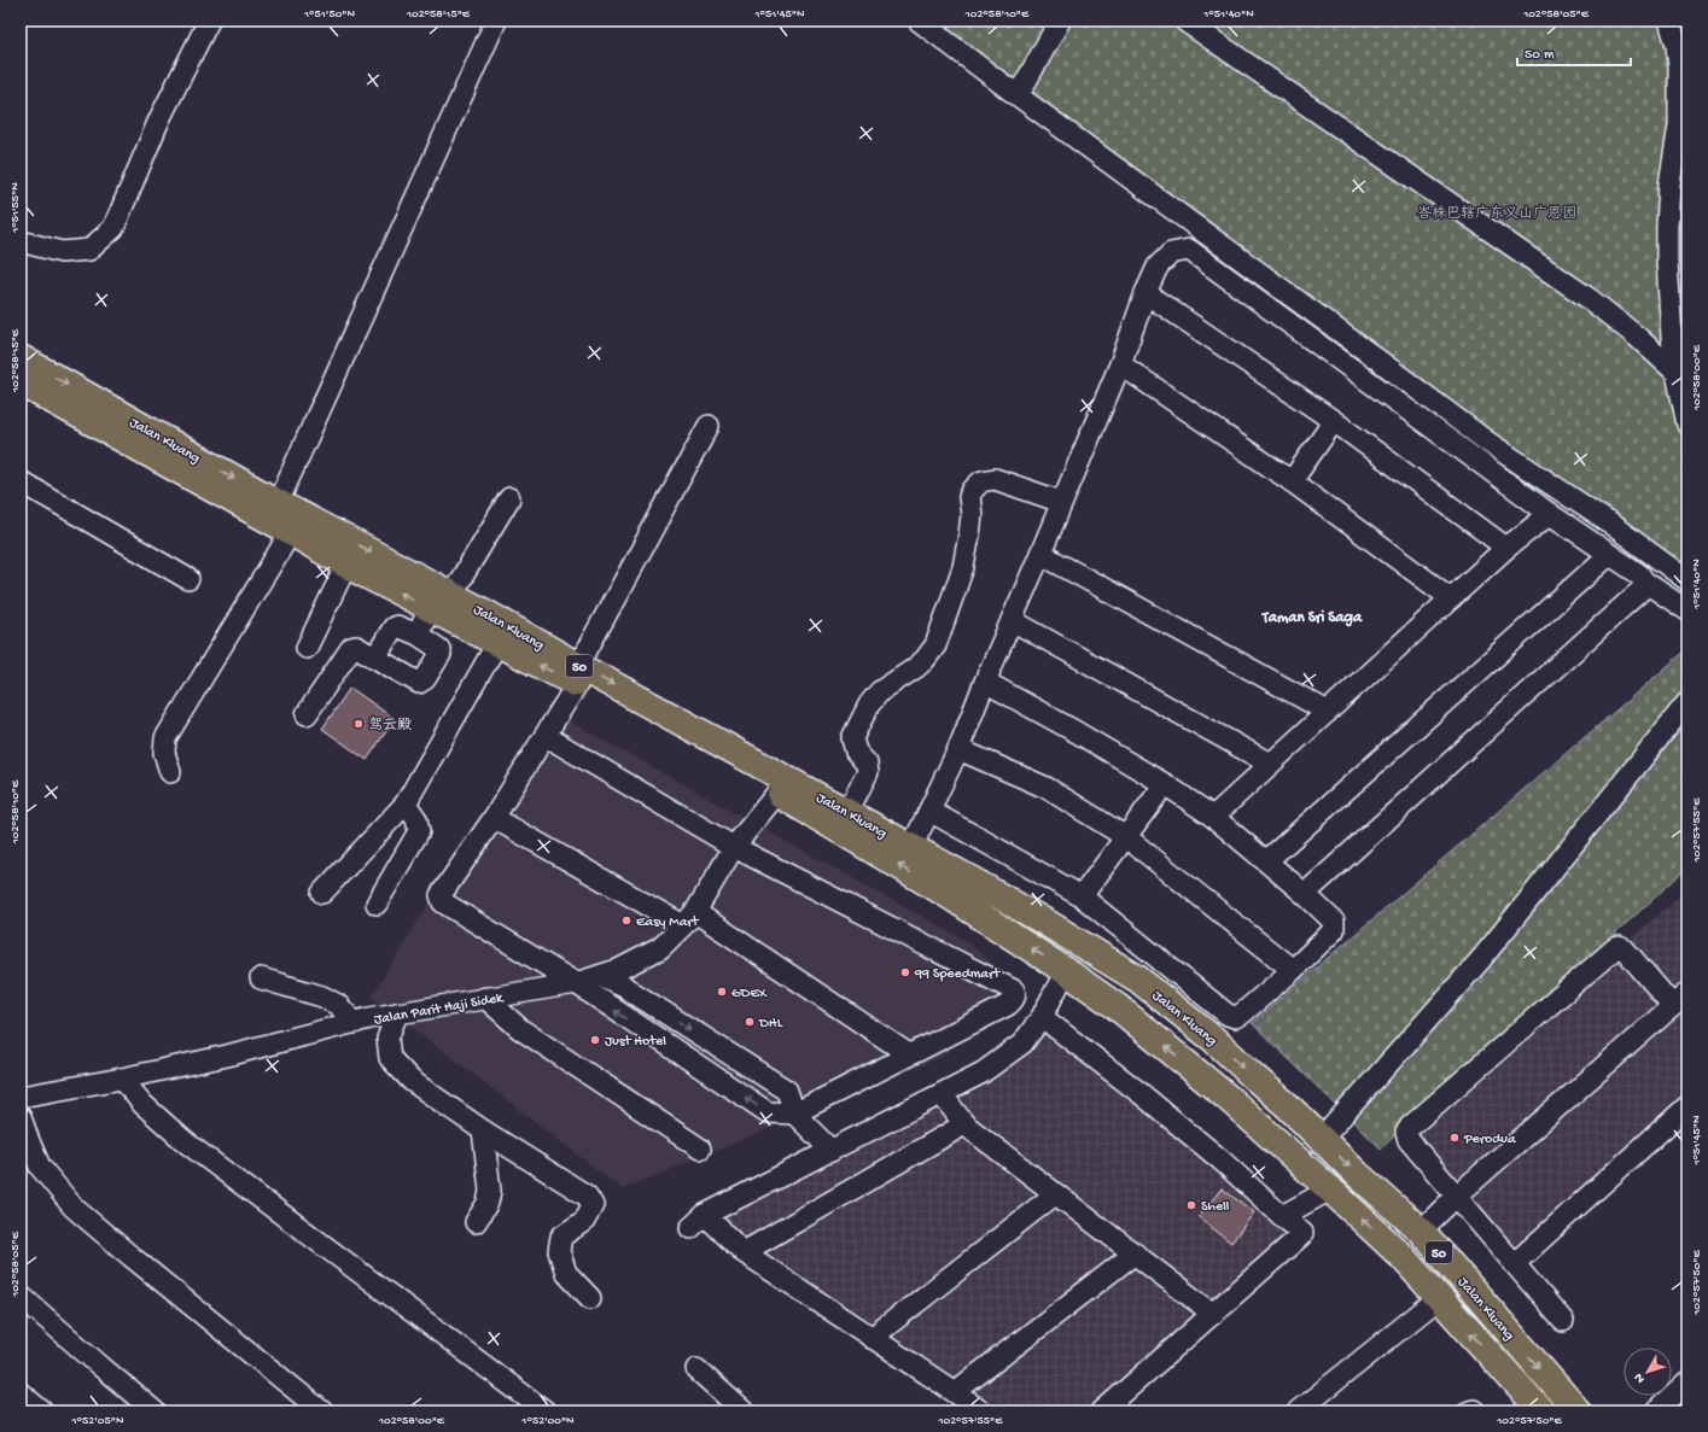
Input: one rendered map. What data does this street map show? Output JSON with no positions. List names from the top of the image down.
{
  "streets": {
    "highway": ["Jalan Kluang", "50"],
    "street": ["Jalan Parit Haji Sidek"]
  },
  "crossings": [
    ["Jalan Kluang", "Jalan Parit Haji Sidek"]
  ],
  "districts": ["Taman Sri Saga"],
  "parks": ["峇株巴辖广东义山广恩园"],
  "places": [
    "驾云殿",
    "Easy Mart",
    "99 Speedmart",
    "GDEX",
    "DHL",
    "Just Hotel",
    "Perodua",
    "Shell"
  ],
  "scale_bar": "50 m",
  "north": "bottom left",
  "coordinates": [
    "1°51'50\"N",
    "102°58'15\"E",
    "1°51'45\"N",
    "102°58'10\"E",
    "1°51'40\"N",
    "102°58'05\"E",
    "1°51'55\"N",
    "102°58'00\"E",
    "102°57'55\"E",
    "102°57'50\"E",
    "1°52'05\"N",
    "1°52'00\"N"
  ]
}
